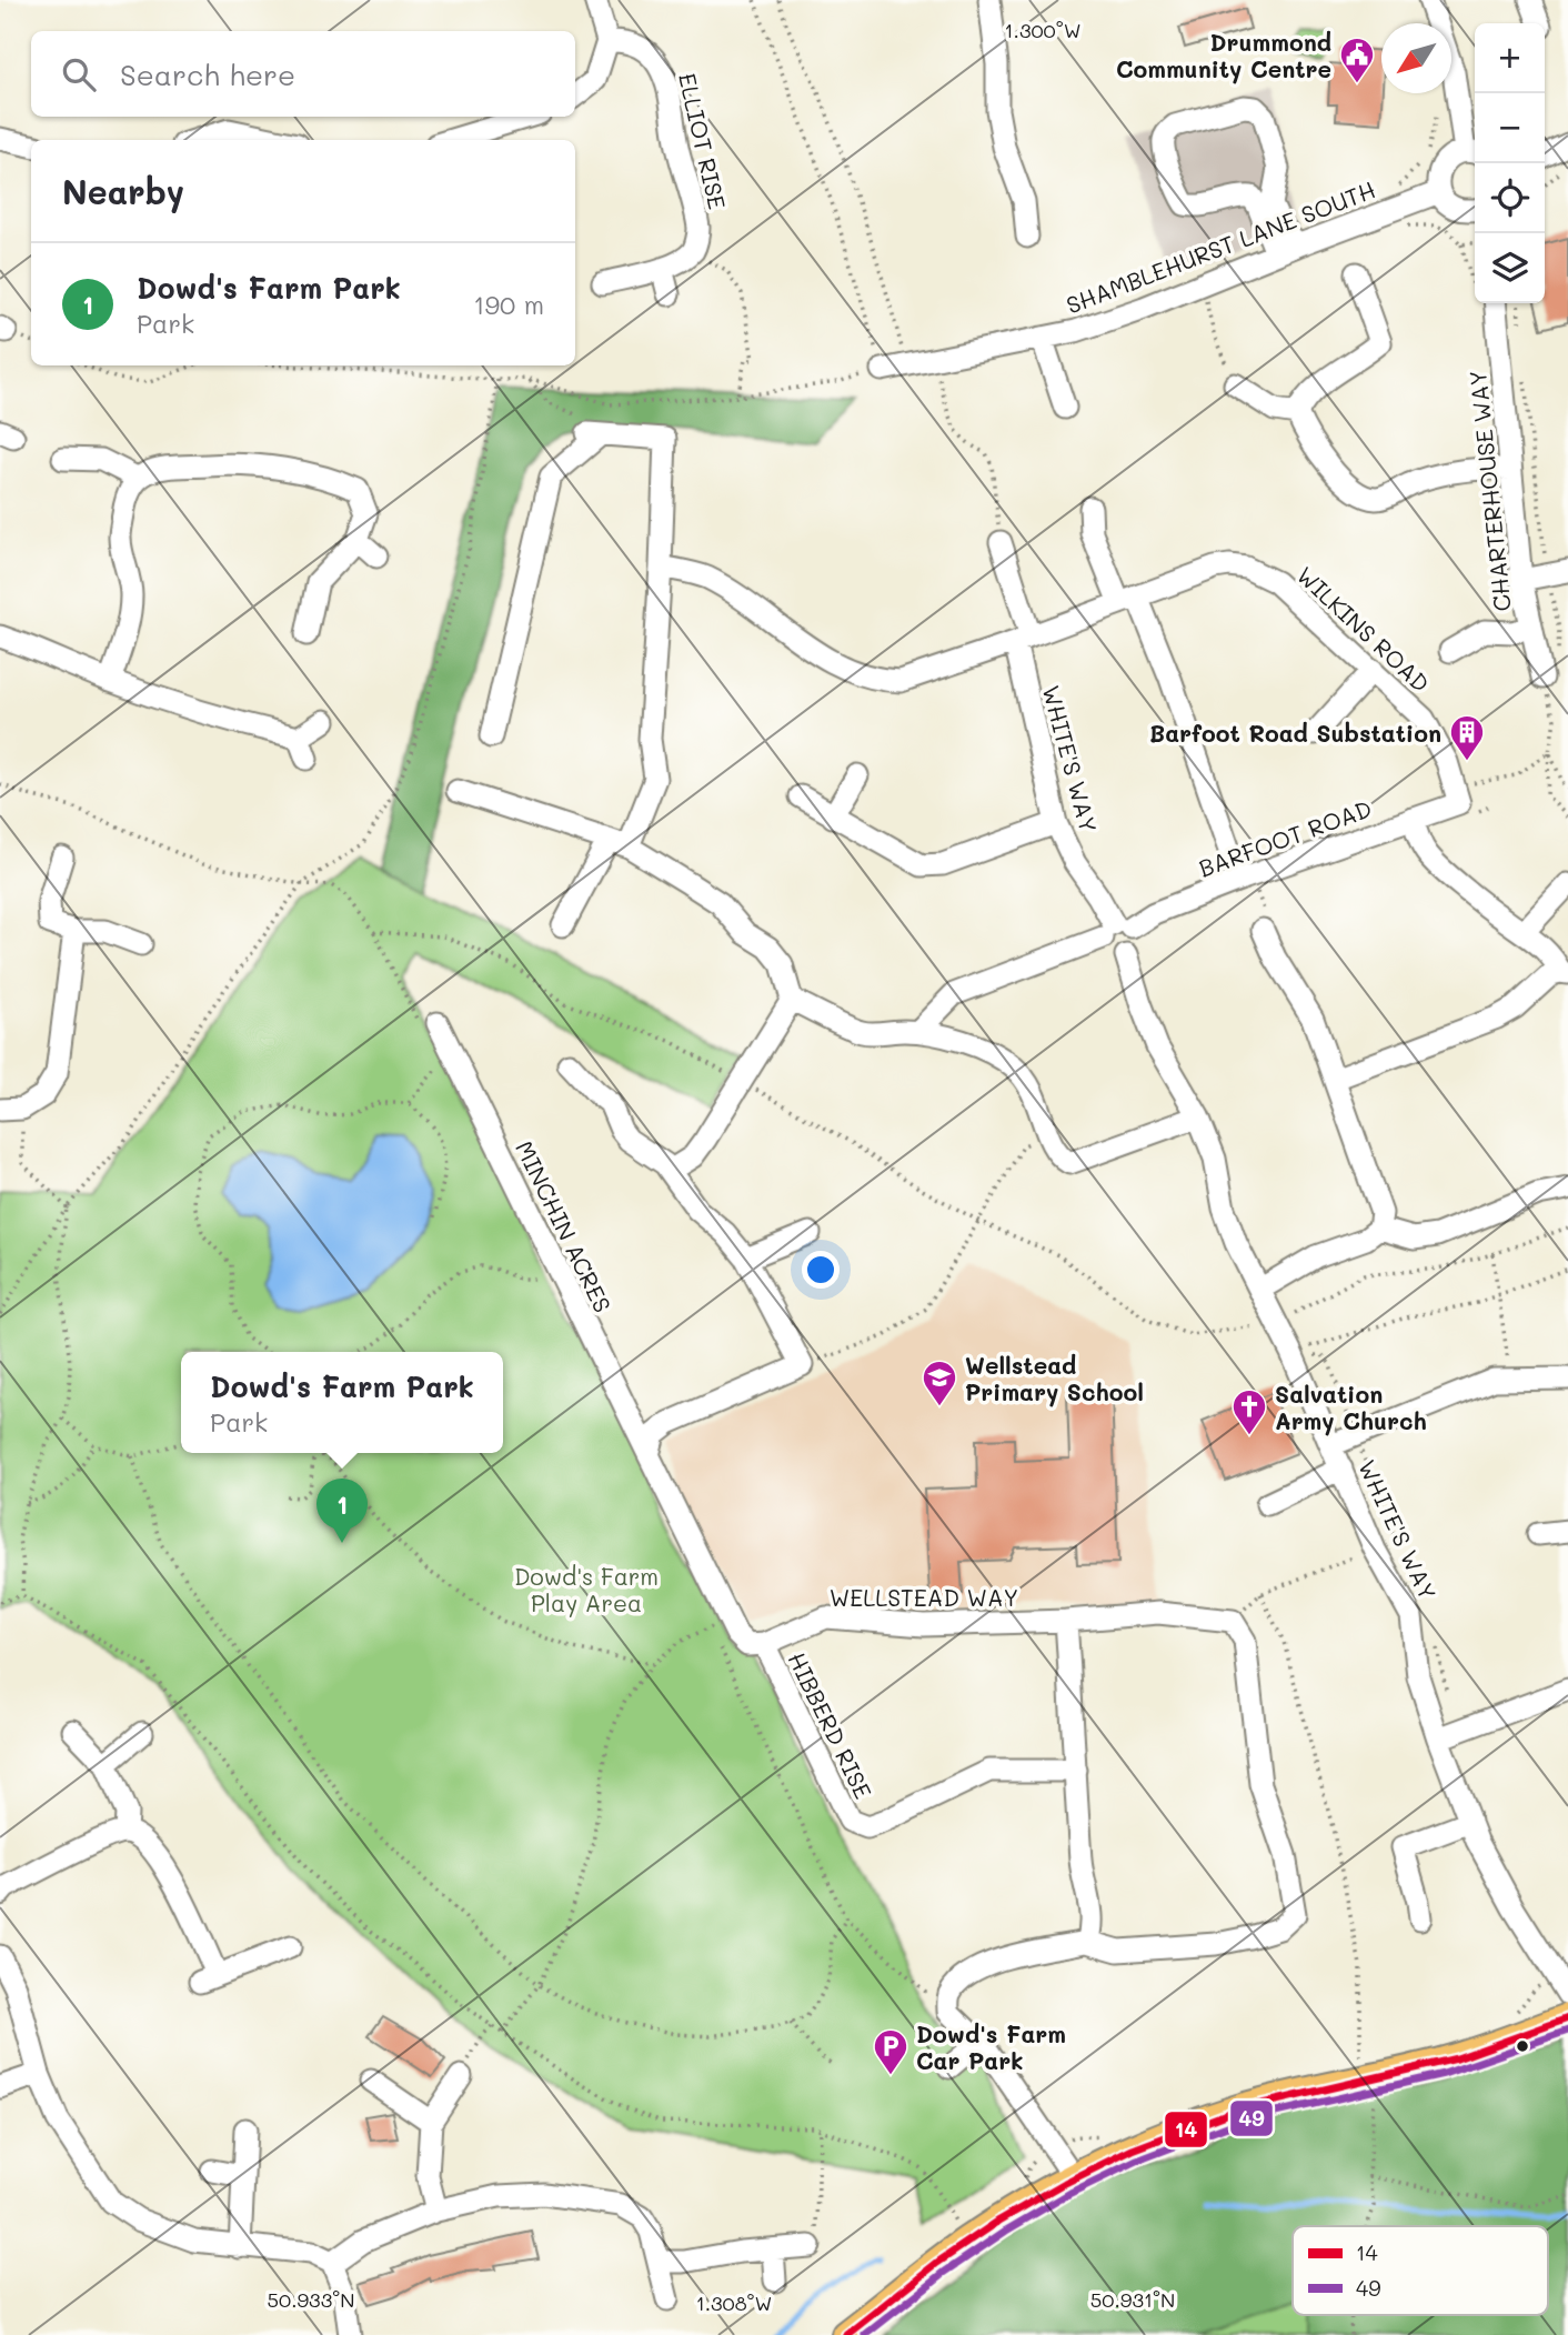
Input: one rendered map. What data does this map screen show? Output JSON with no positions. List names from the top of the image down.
{
  "streets": {
    "street": [
      "ELLIOT RISE",
      "SHAMBLEHURST LANE SOUTH",
      "CHARTERHOUSE WAY",
      "WILKINS ROAD",
      "WHITE'S WAY",
      "BARFOOT ROAD",
      "MINCHIN ACRES",
      "WELLSTEAD WAY",
      "HIBBERD RISE"
    ]
  },
  "crossings": [
    ["WILKINS ROAD", "WHITE'S WAY"],
    ["WILKINS ROAD", "BARFOOT ROAD"],
    ["WHITE'S WAY", "BARFOOT ROAD"],
    ["WELLSTEAD WAY", "HIBBERD RISE"]
  ],
  "parks": ["Dowd's Farm Play Area"],
  "places": {
    "public building": ["Drummond Community Centre"],
    "building": ["Barfoot Road Substation"],
    "school or university": ["Wellstead Primary School"],
    "church": ["Salvation Army Church"],
    "parking": ["Dowd's Farm Car Park"]
  },
  "lines": ["transit line 14", "transit line 49"],
  "legend": ["14", "49"],
  "north": "bottom left",
  "page": {
    "map_buttons": ["+", "−"],
    "search": "Search here",
    "heading": "Nearby",
    "list": [
      {
        "mark": "1",
        "name": "Dowd's Farm Park",
        "note": "Park",
        "value": "190 m"
      }
    ],
    "popup": ["Dowd's Farm Park", "Park"],
    "pins": "1"
  },
  "coordinates": [
    "1.300°W",
    "50.933°N",
    "50.931°N",
    "1.308°W"
  ]
}
